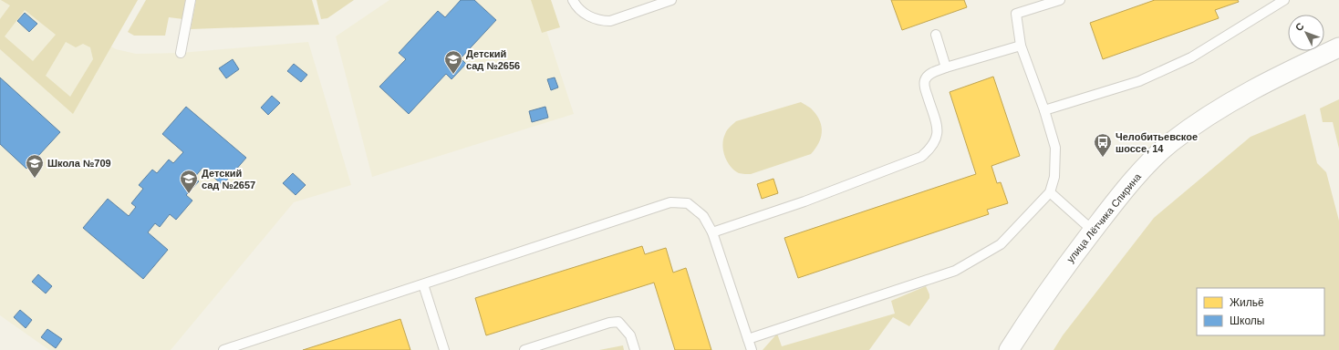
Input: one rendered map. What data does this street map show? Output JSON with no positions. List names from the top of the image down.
{
  "streets": {
    "street": ["улица Лётчика Спирина"]
  },
  "places": {
    "school or university": ["Детский сад №2656", "Школа №709", "Детский сад №2657"],
    "bus stop": ["Челобитьевское шоссе, 14"]
  },
  "legend": ["Жильё", "Школы"],
  "north": "top left"
}
